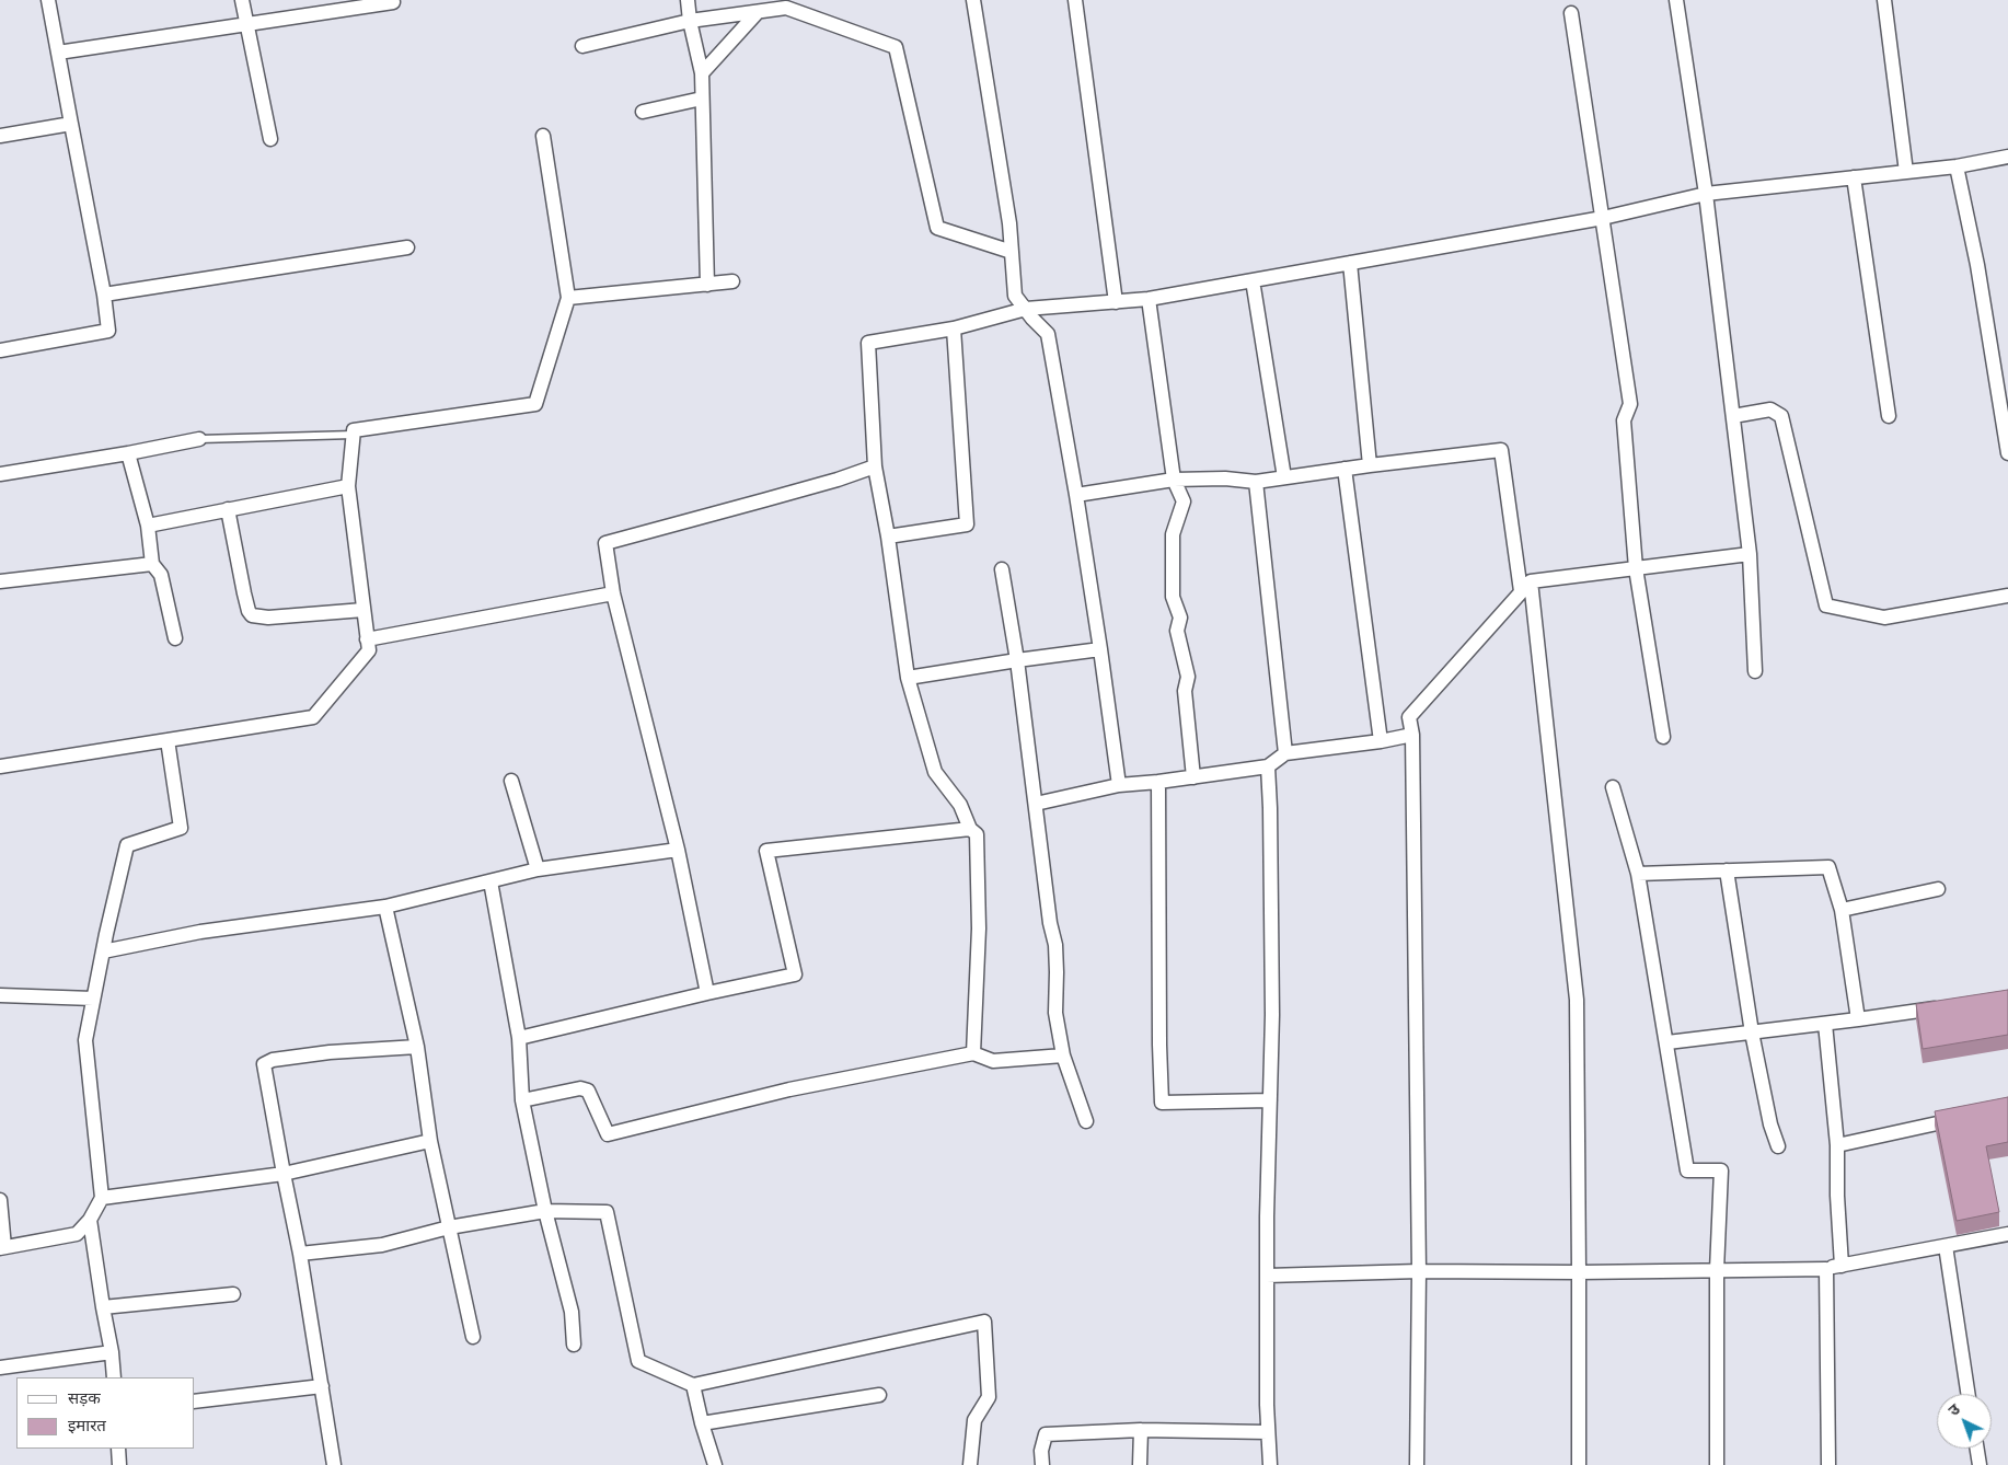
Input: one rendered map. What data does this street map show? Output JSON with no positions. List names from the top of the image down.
{
  "legend": ["सड़क", "इमारत"],
  "north": "top left"
}
